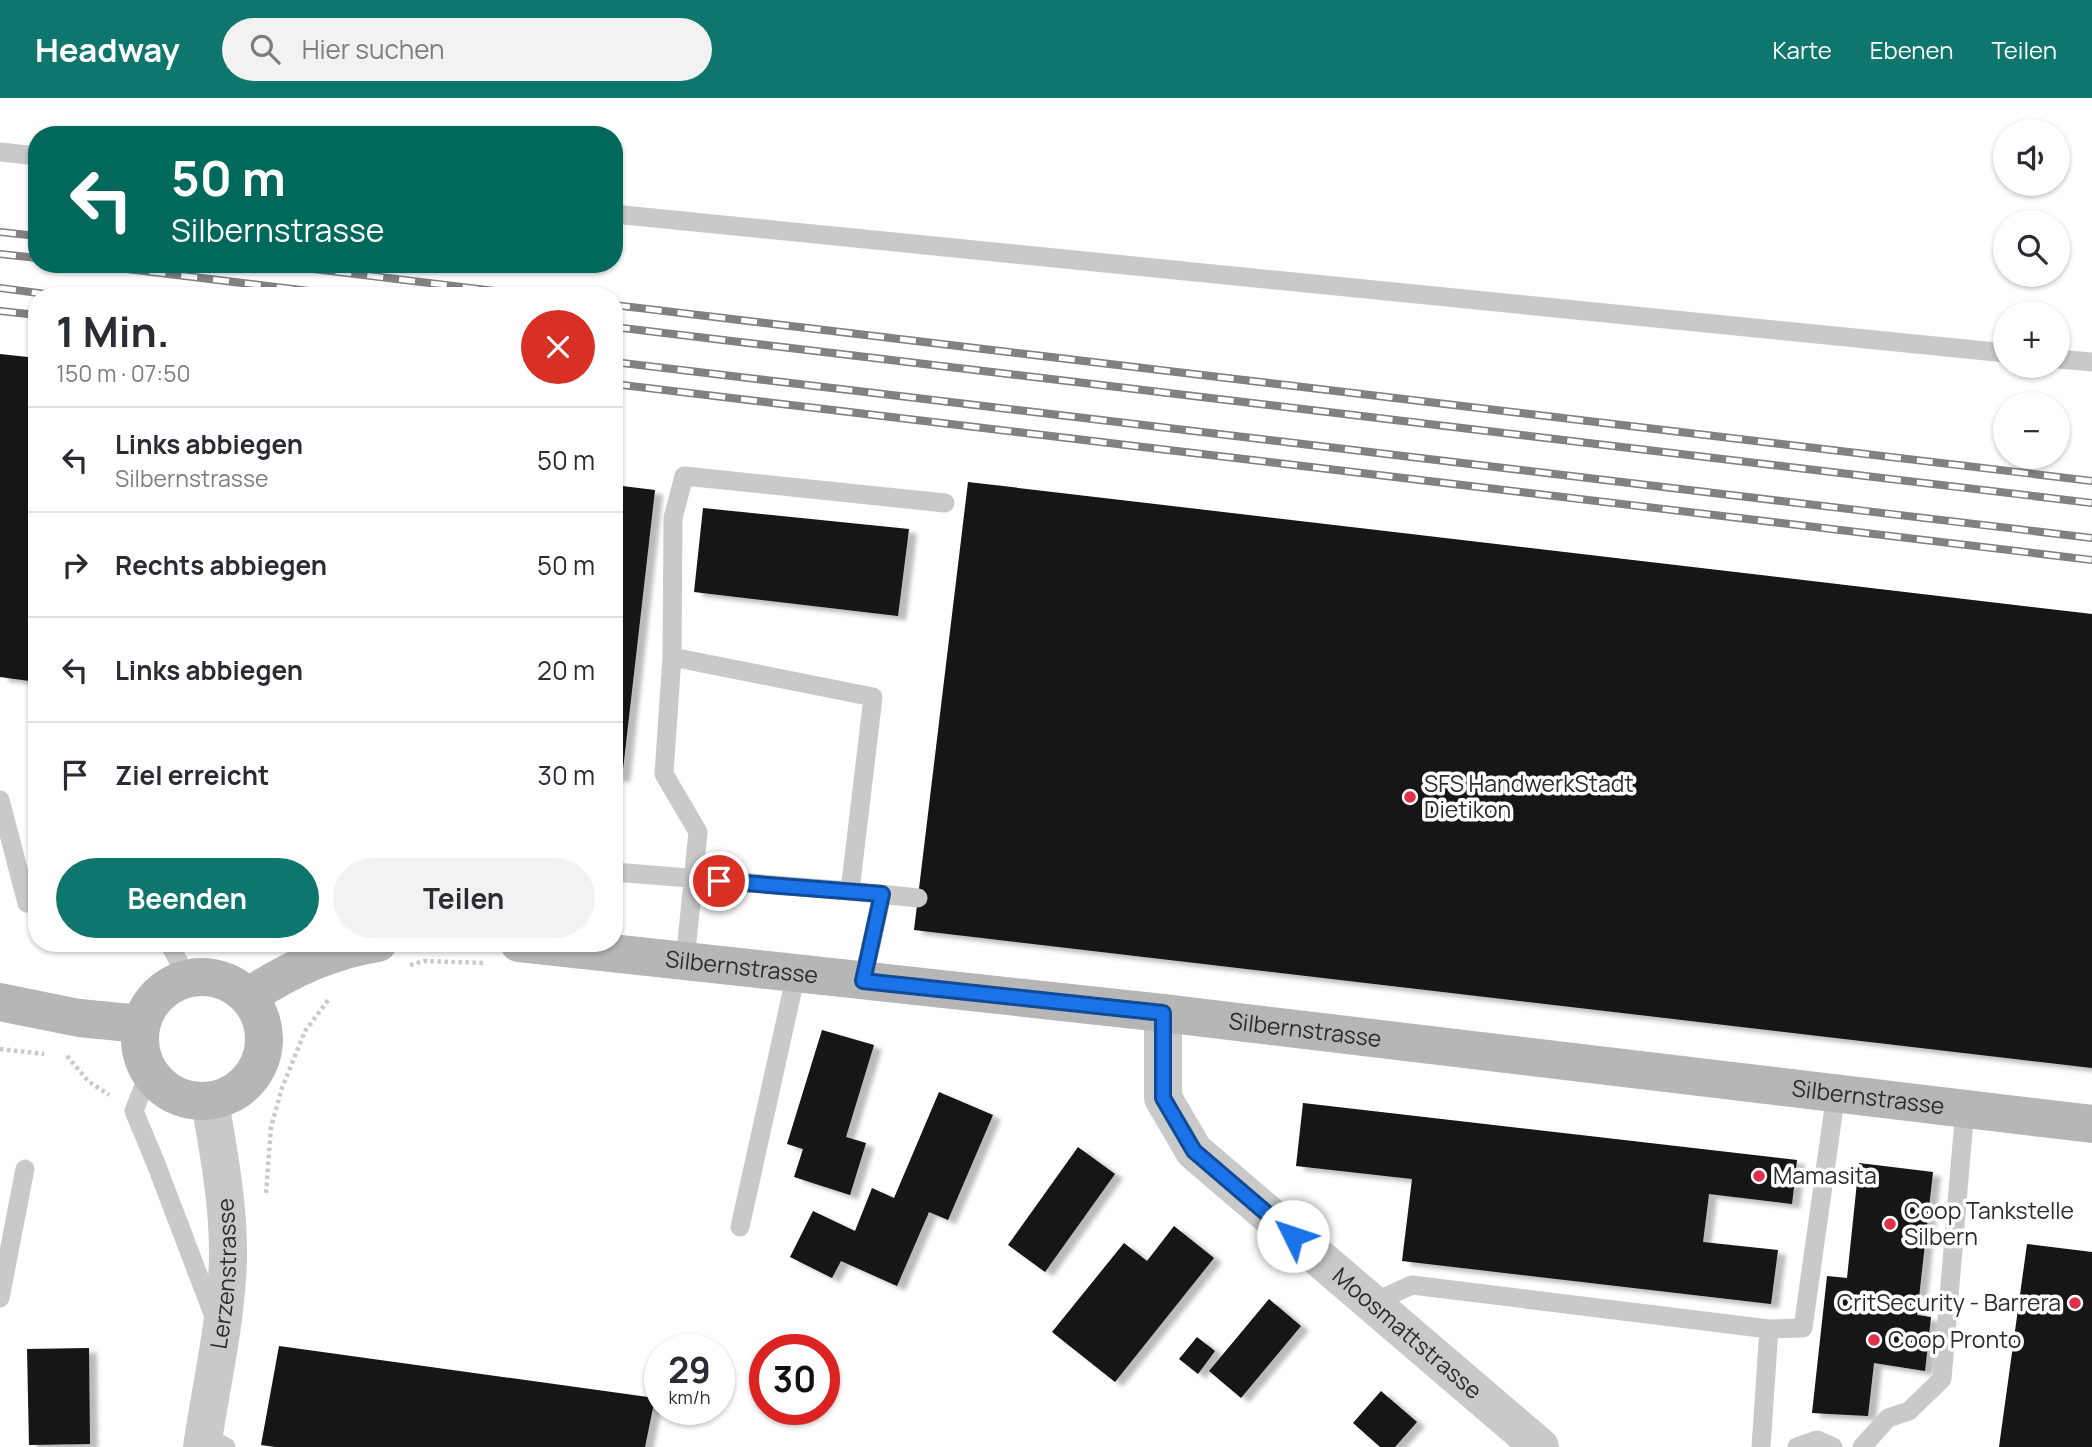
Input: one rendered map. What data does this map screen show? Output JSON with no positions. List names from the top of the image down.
{
  "streets": {
    "street": ["Silbernstrasse", "Lerzenstrasse", "Moosmattstrasse"]
  },
  "crossings": [
    ["Silbernstrasse", "Moosmattstrasse"]
  ],
  "places": [
    "SFS HandwerkStadt Dietikon",
    "Mamasita",
    "Coop Tankstelle Silbern",
    "CritSecurity - Barrera",
    "Coop Pronto"
  ],
  "page": {
    "header": "Headway",
    "search": "Hier suchen",
    "nav": ["Karte", "Ebenen", "Teilen"],
    "map_buttons": ["+", "−"],
    "turn": ["50 m", "Silbernstrasse"],
    "heading": ["1 Min.", "150 m · 07:50"],
    "list": [
      {
        "name": "Links abbiegen",
        "note": "Silbernstrasse",
        "value": "50 m"
      },
      {
        "name": "Rechts abbiegen",
        "value": "50 m"
      },
      {
        "name": "Links abbiegen",
        "value": "20 m"
      },
      {
        "name": "Ziel erreicht",
        "value": "30 m"
      }
    ],
    "buttons": ["Beenden", "Teilen"],
    "speed": "29 km/h",
    "limit": "30"
  }
}
